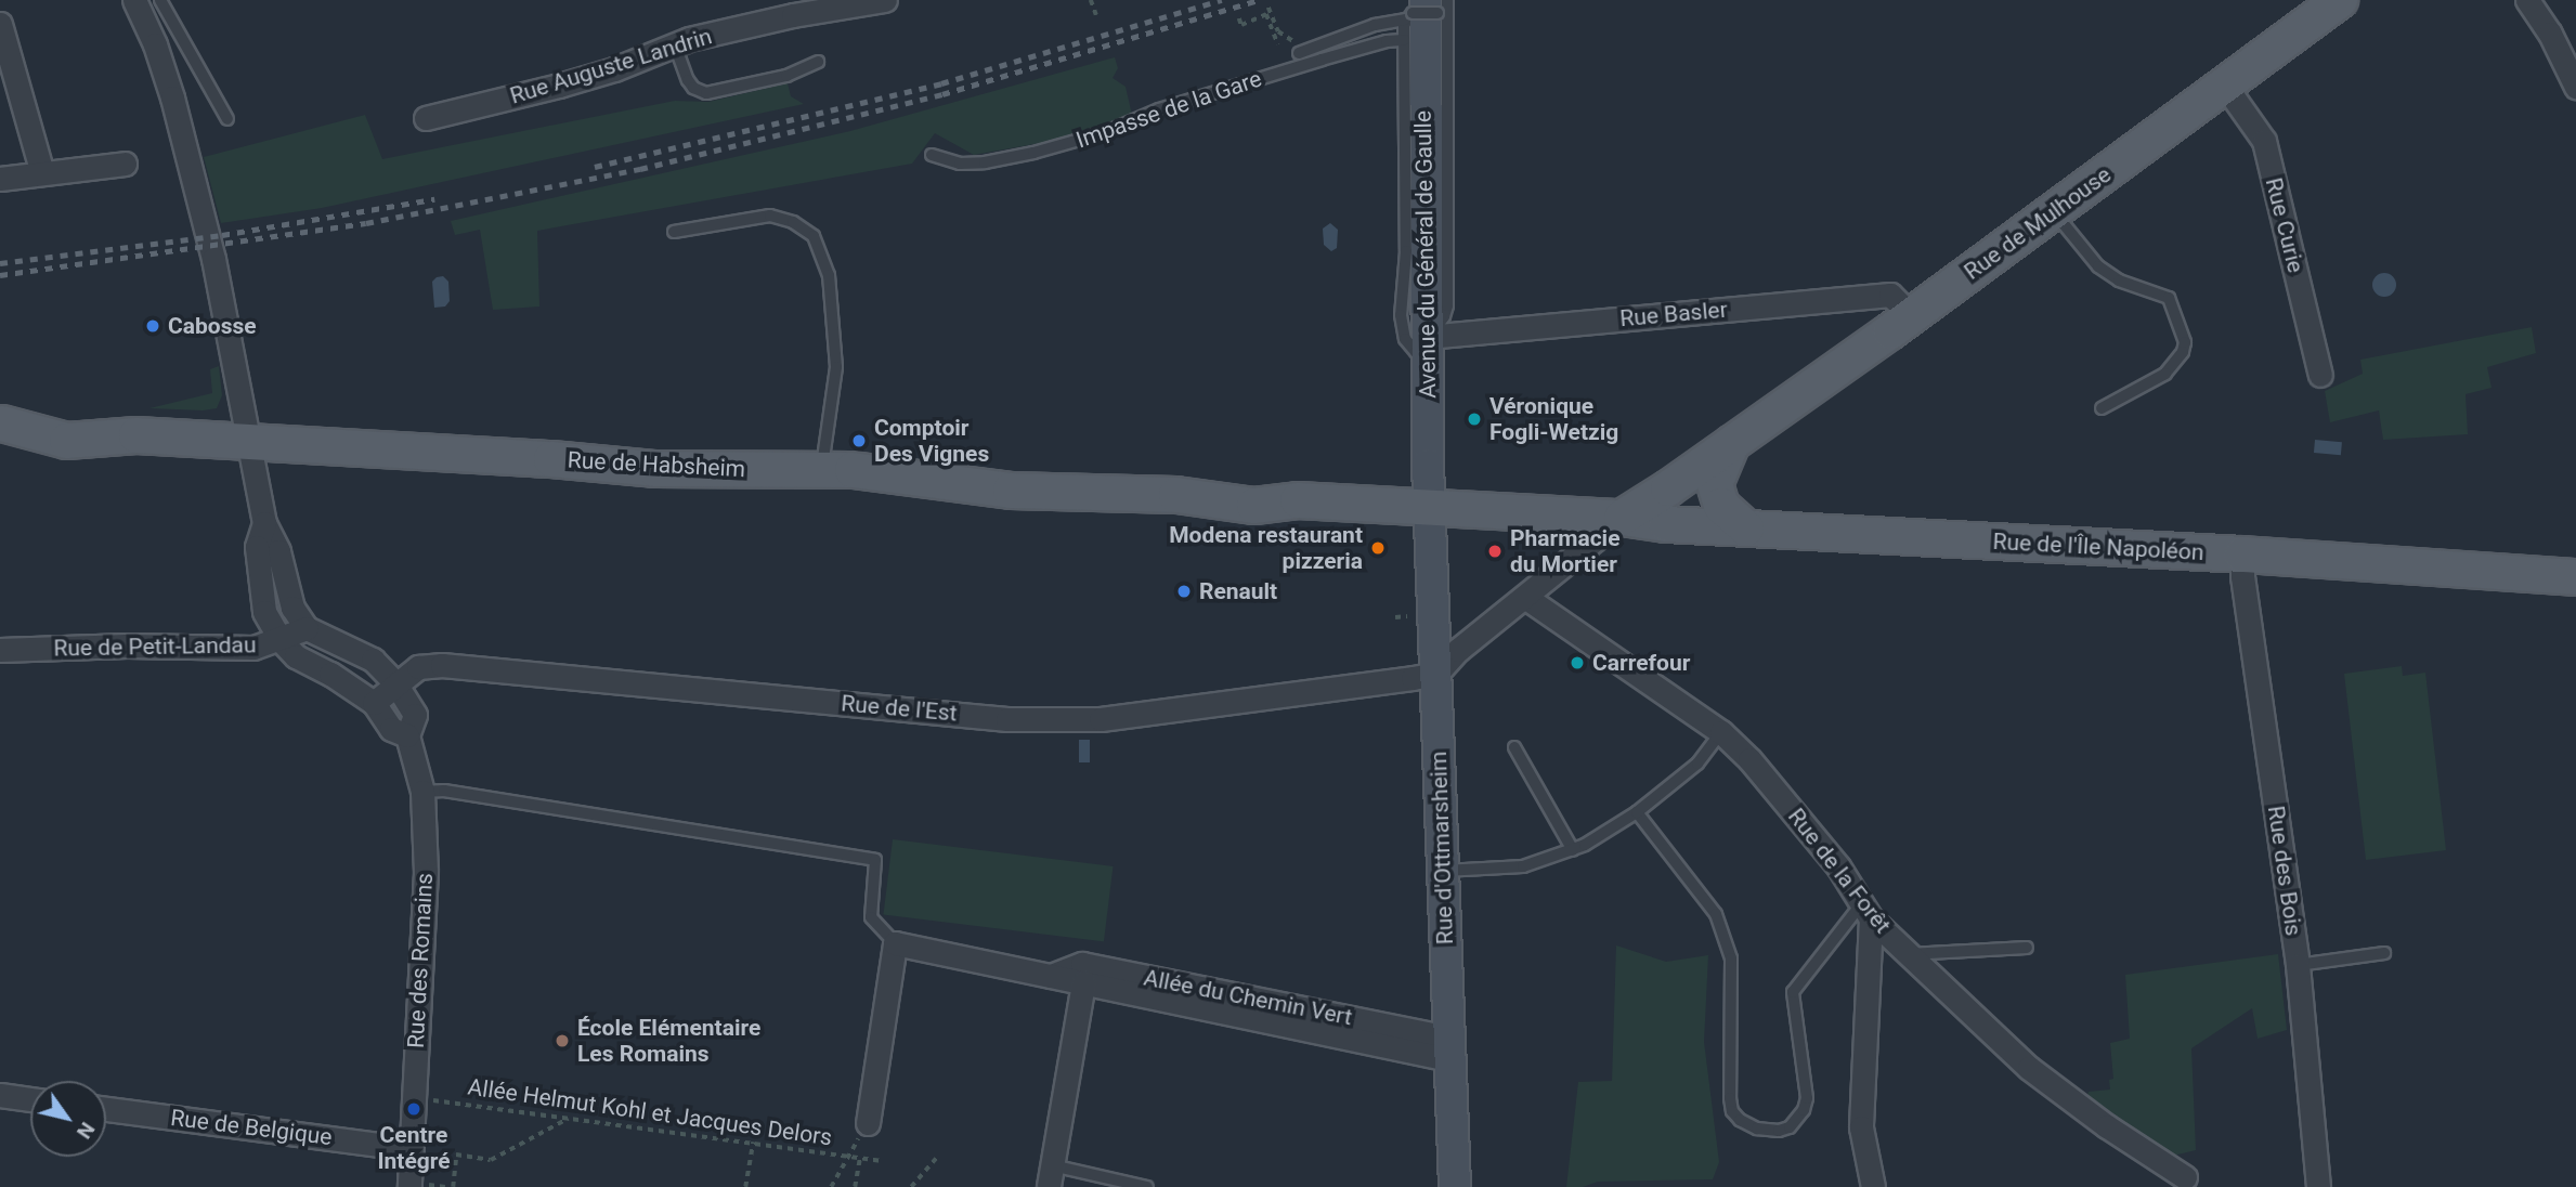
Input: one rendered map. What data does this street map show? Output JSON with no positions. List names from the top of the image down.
{
  "streets": {
    "main road": [
      "Rue de Mulhouse",
      "Avenue du Général de Gaulle",
      "Rue de Habsheim",
      "Rue de l'Île Napoléon",
      "Rue d'Ottmarsheim"
    ],
    "street": [
      "Rue Auguste Landrin",
      "Rue Curie",
      "Rue Basler",
      "Rue de Petit-Landau",
      "Rue de l'Est",
      "Rue de la Forêt",
      "Rue des Bois",
      "Rue des Romains",
      "Allée du Chemin Vert",
      "Rue de Belgique"
    ],
    "lane": ["Impasse de la Gare"],
    "path": ["Allée Helmut Kohl et Jacques Delors"]
  },
  "crossings": [
    ["Rue de Mulhouse", "Rue Curie"],
    ["Rue de Mulhouse", "Rue Basler"],
    ["Rue de Mulhouse", "Rue de Habsheim"],
    ["Rue de Mulhouse", "Rue de l'Île Napoléon"],
    ["Avenue du Général de Gaulle", "Rue Basler"],
    ["Avenue du Général de Gaulle", "Rue de Habsheim"],
    ["Avenue du Général de Gaulle", "Rue d'Ottmarsheim"],
    ["Rue de Habsheim", "Rue de l'Île Napoléon"],
    ["Rue de Habsheim", "Rue d'Ottmarsheim"],
    ["Rue de l'Île Napoléon", "Rue des Bois"],
    ["Rue de Petit-Landau", "Rue des Romains"],
    ["Rue de l'Est", "Rue d'Ottmarsheim"],
    ["Rue de l'Est", "Rue des Romains"],
    ["Rue d'Ottmarsheim", "Allée du Chemin Vert"],
    ["Rue des Romains", "Allée Helmut Kohl et Jacques Delors"],
    ["Rue des Romains", "Rue de Belgique"]
  ],
  "places": [
    "Cabosse",
    "Véronique Fogli-Wetzig",
    "Comptoir Des Vignes",
    "Modena restaurant pizzeria",
    "Pharmacie du Mortier",
    "Renault",
    "Carrefour",
    "École Elémentaire Les Romains",
    "Centre Intégré"
  ],
  "north": "bottom right"
}
